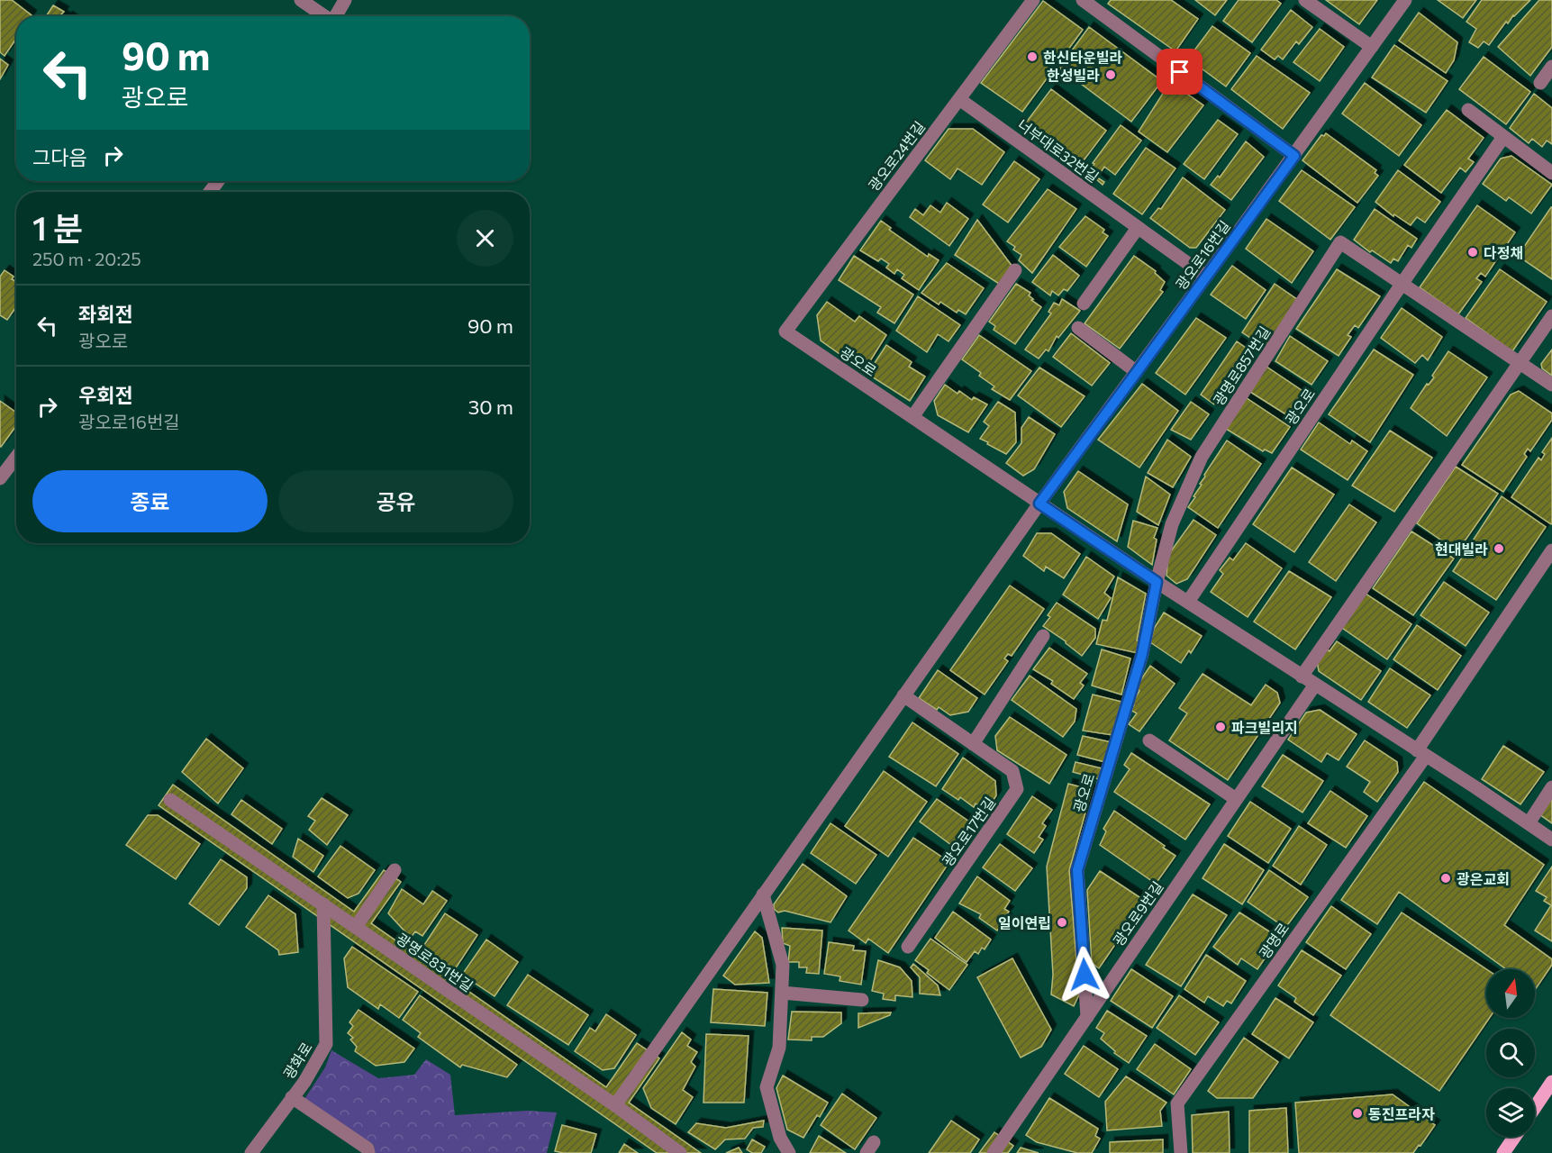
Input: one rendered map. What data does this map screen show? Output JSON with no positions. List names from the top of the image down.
{
  "streets": {
    "street": [
      "너부대로32번길",
      "광오로24번길",
      "광오로16번길",
      "광오로",
      "광명로857번길",
      "광오로17번길",
      "광오로9번길",
      "광명로",
      "광명로831번길",
      "광화로"
    ]
  },
  "crossings": [
    ["너부대로32번길", "광오로24번길"],
    ["너부대로32번길", "광오로16번길"],
    ["광오로24번길", "광오로"],
    ["광오로16번길", "광오로"],
    ["광오로", "광명로857번길"],
    ["광오로", "광오로9번길"],
    ["광오로", "광명로"],
    ["광명로831번길", "광화로"]
  ],
  "places": [
    "한신타운빌라",
    "한성빌라",
    "다정채",
    "현대빌라",
    "파크빌리지",
    "광은교회",
    "일이연립",
    "동진프라자"
  ],
  "north": "top",
  "page": {
    "turn": ["90 m", "광오로"],
    "then": "그다음",
    "heading": ["1 분", "250 m · 20:25"],
    "list": [
      {
        "name": "좌회전",
        "note": "광오로",
        "value": "90 m"
      },
      {
        "name": "우회전",
        "note": "광오로16번길",
        "value": "30 m"
      }
    ],
    "buttons": ["종료", "공유"]
  }
}
